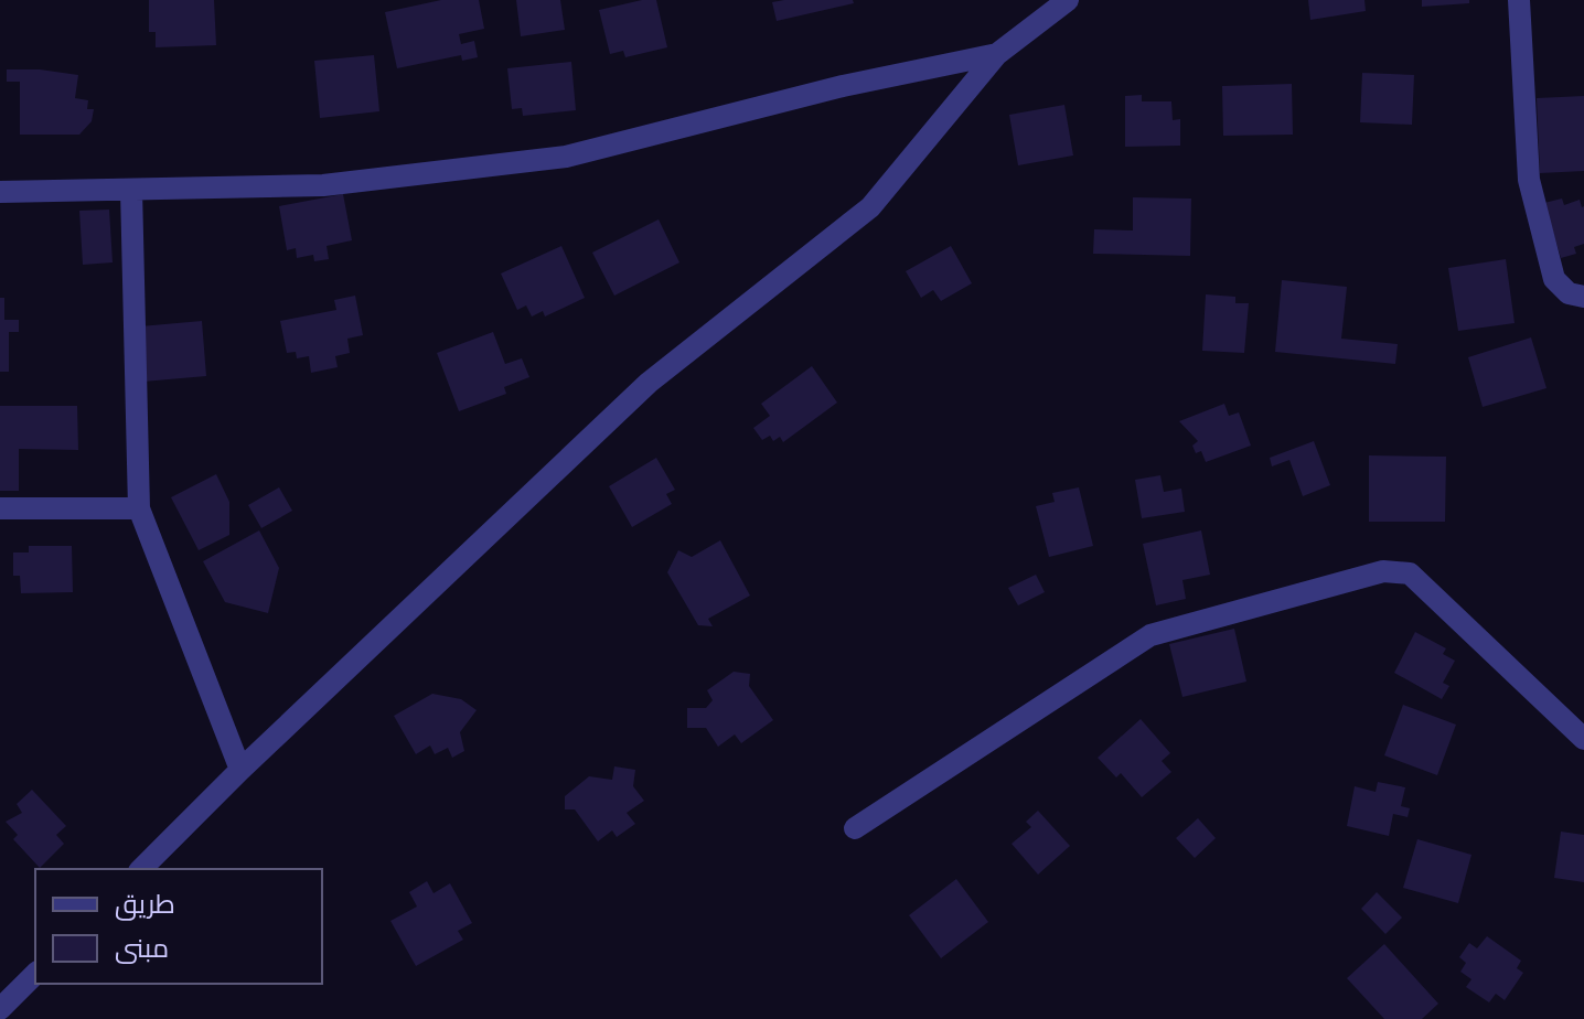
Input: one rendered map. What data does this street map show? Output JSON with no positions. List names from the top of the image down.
{
  "legend": ["طريق", "مبنى"]
}
